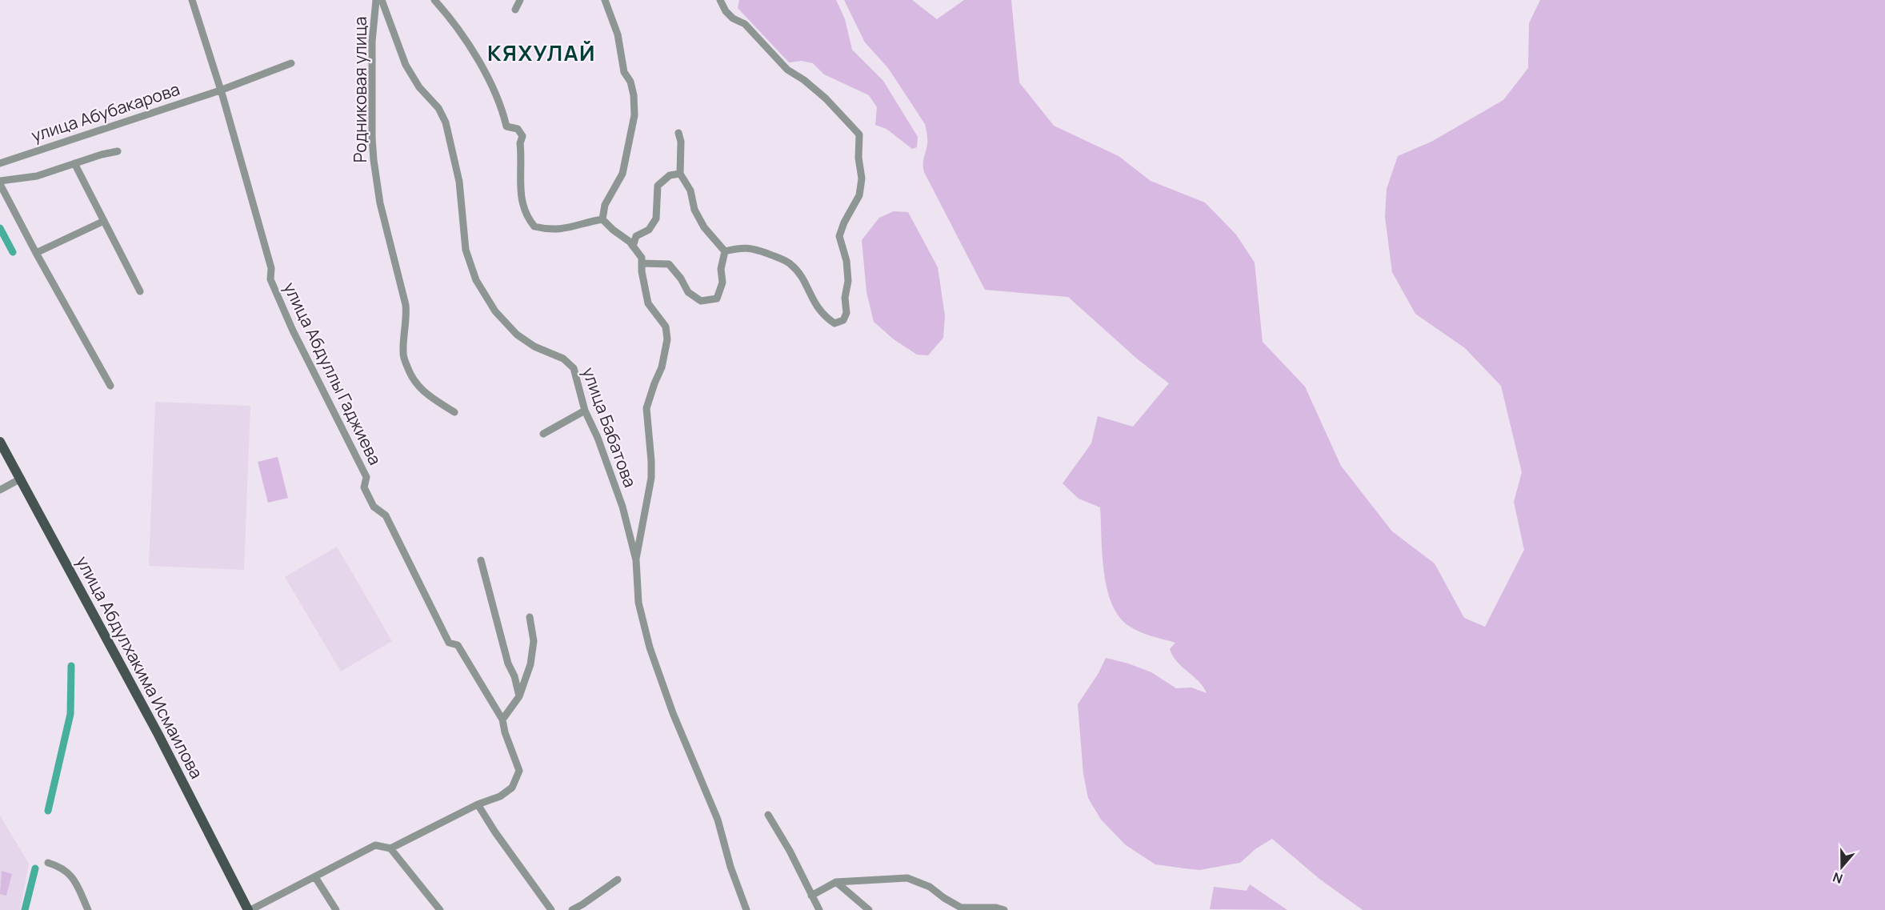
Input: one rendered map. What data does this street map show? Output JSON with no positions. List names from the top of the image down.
{
  "streets": {
    "main road": ["улица Абдулхакима Исмаилова"],
    "street": [
      "Родниковая улица",
      "улица Абубакарова",
      "улица Абдуллы Гаджиева",
      "улица Бабатова"
    ]
  },
  "crossings": [
    ["улица Абубакарова", "улица Абдуллы Гаджиева"]
  ],
  "districts": ["КЯХУЛАЙ"],
  "north": "bottom"
}
